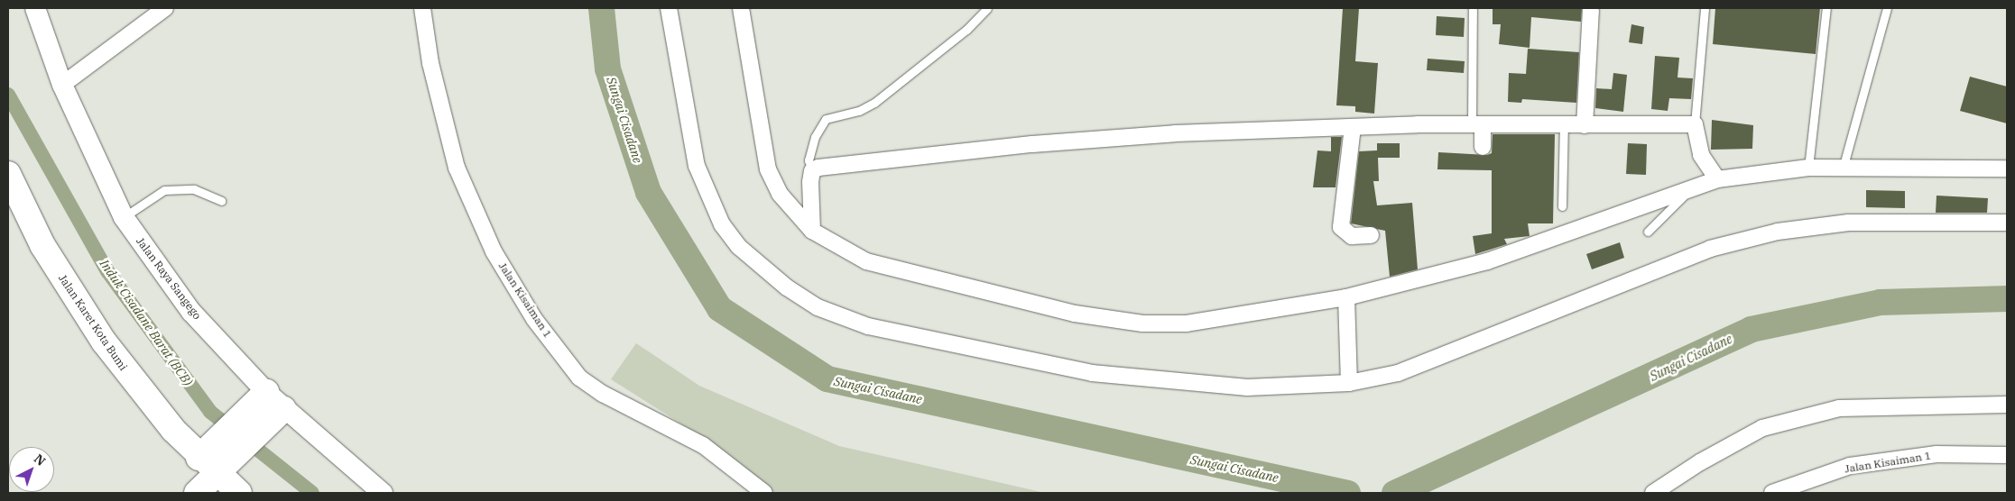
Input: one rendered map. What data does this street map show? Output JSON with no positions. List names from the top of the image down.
{
  "streets": {
    "main road": ["Jalan Karet Kota Bumi"],
    "street": ["Jalan Raya Sangego", "Jalan Kisaiman 1"]
  },
  "water": ["Sungai Cisadane", "Induk Cisadane Barat (BCB)"],
  "north": "top right"
}
